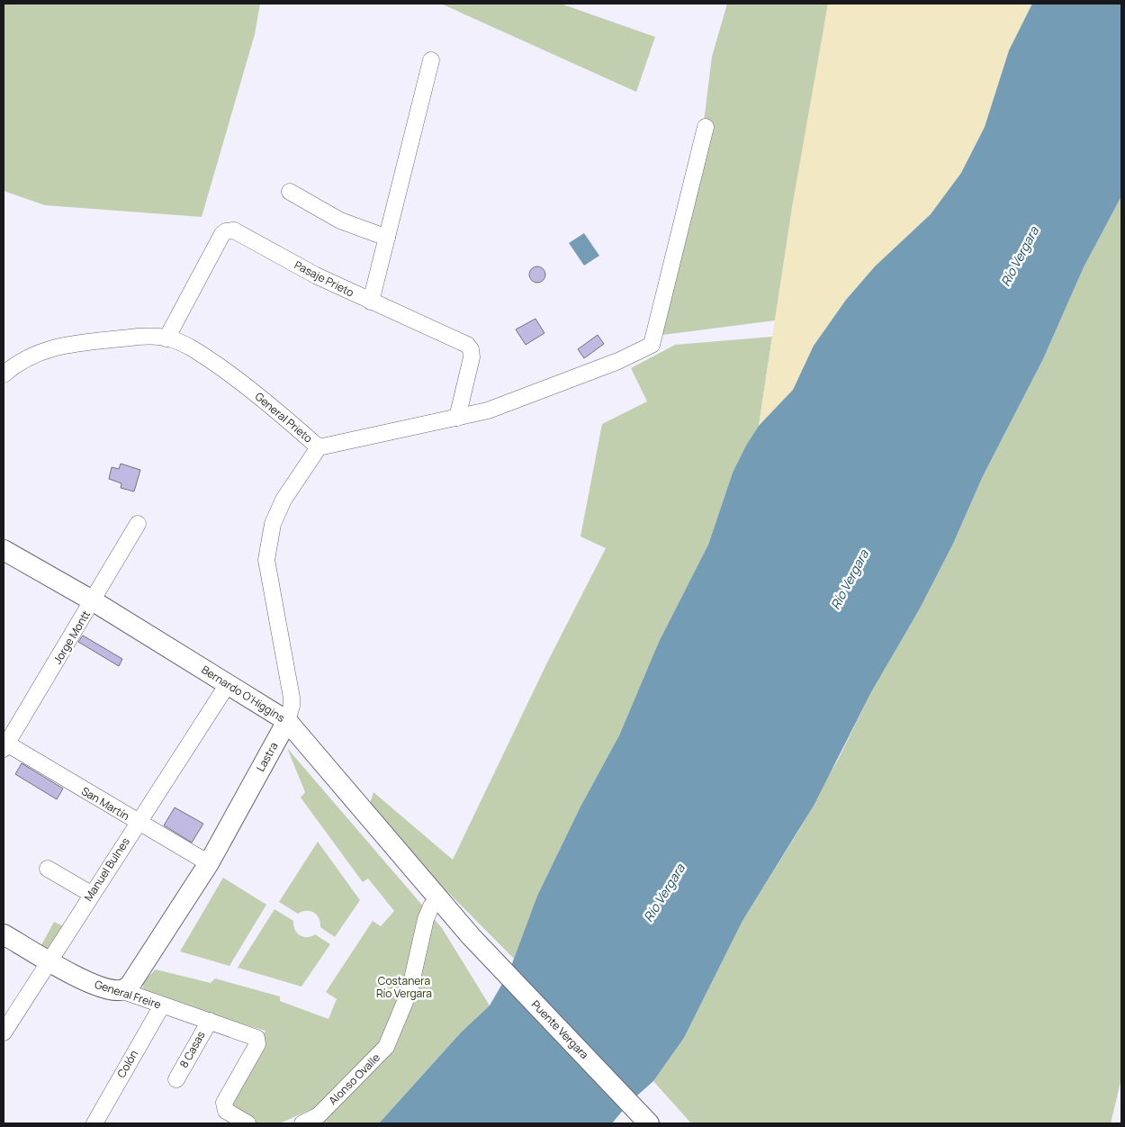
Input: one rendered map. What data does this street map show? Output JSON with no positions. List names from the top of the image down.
{
  "streets": {
    "main road": [
      "Bernardo O'Higgins",
      "Lastra",
      "General Freire",
      "Puente Vergara"
    ],
    "street": [
      "Pasaje Prieto",
      "General Prieto",
      "Jorge Montt",
      "San Martín",
      "Manuel Bulnes",
      "8 Casas",
      "Colón",
      "Alonso Ovalle"
    ]
  },
  "crossings": [
    ["Pasaje Prieto", "General Prieto"],
    ["General Prieto", "Lastra"],
    ["Jorge Montt", "Bernardo O'Higgins"],
    ["Jorge Montt", "San Martín"],
    ["Bernardo O'Higgins", "Lastra"],
    ["Bernardo O'Higgins", "Manuel Bulnes"],
    ["Bernardo O'Higgins", "Puente Vergara"],
    ["Bernardo O'Higgins", "Alonso Ovalle"],
    ["Lastra", "San Martín"],
    ["Lastra", "General Freire"],
    ["San Martín", "Manuel Bulnes"],
    ["Manuel Bulnes", "General Freire"],
    ["General Freire", "8 Casas"],
    ["General Freire", "Colón"]
  ],
  "water": ["Río Vergara"],
  "parks": ["Costanera Río Vergara"]
}
